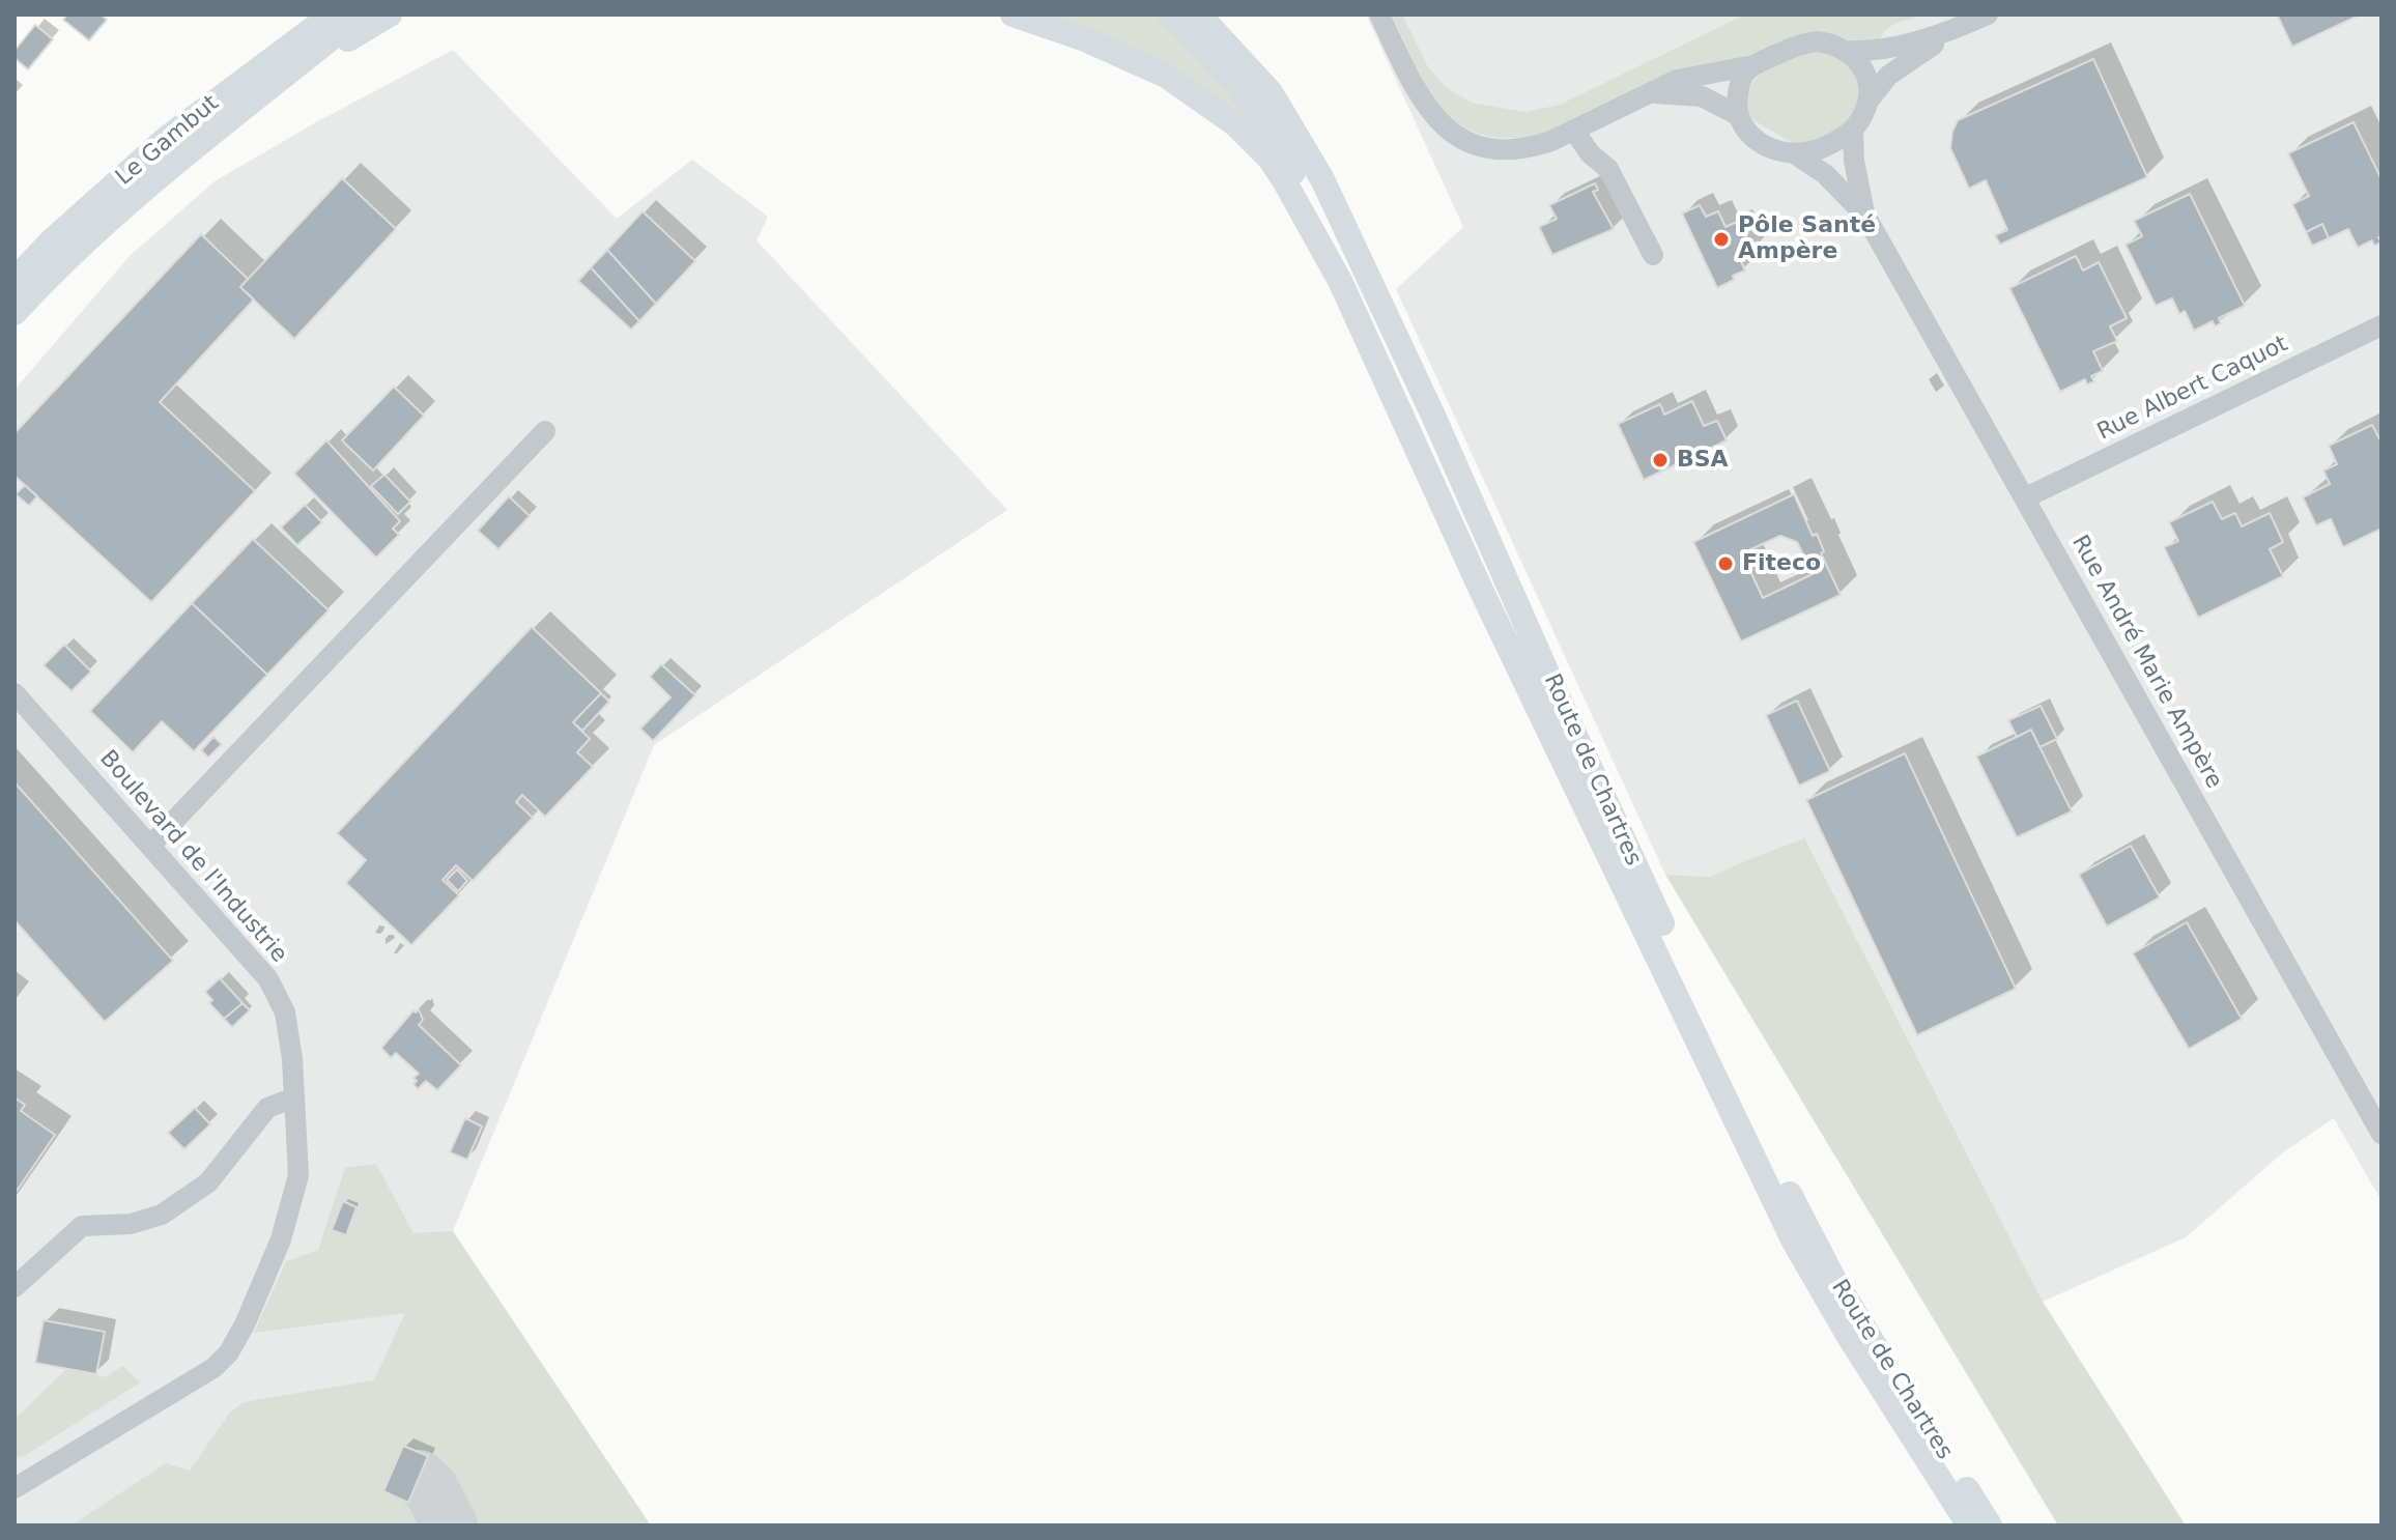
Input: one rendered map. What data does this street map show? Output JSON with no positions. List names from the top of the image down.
{
  "streets": {
    "main road": ["Le Gambut", "Route de Chartres"],
    "street": ["Rue Albert Caquot", "Rue André Marie Ampère", "Boulevard de l'Industrie"]
  },
  "crossings": [
    ["Rue Albert Caquot", "Rue André Marie Ampère"]
  ],
  "places": ["Pôle Santé Ampère", "BSA", "Fiteco"]
}
